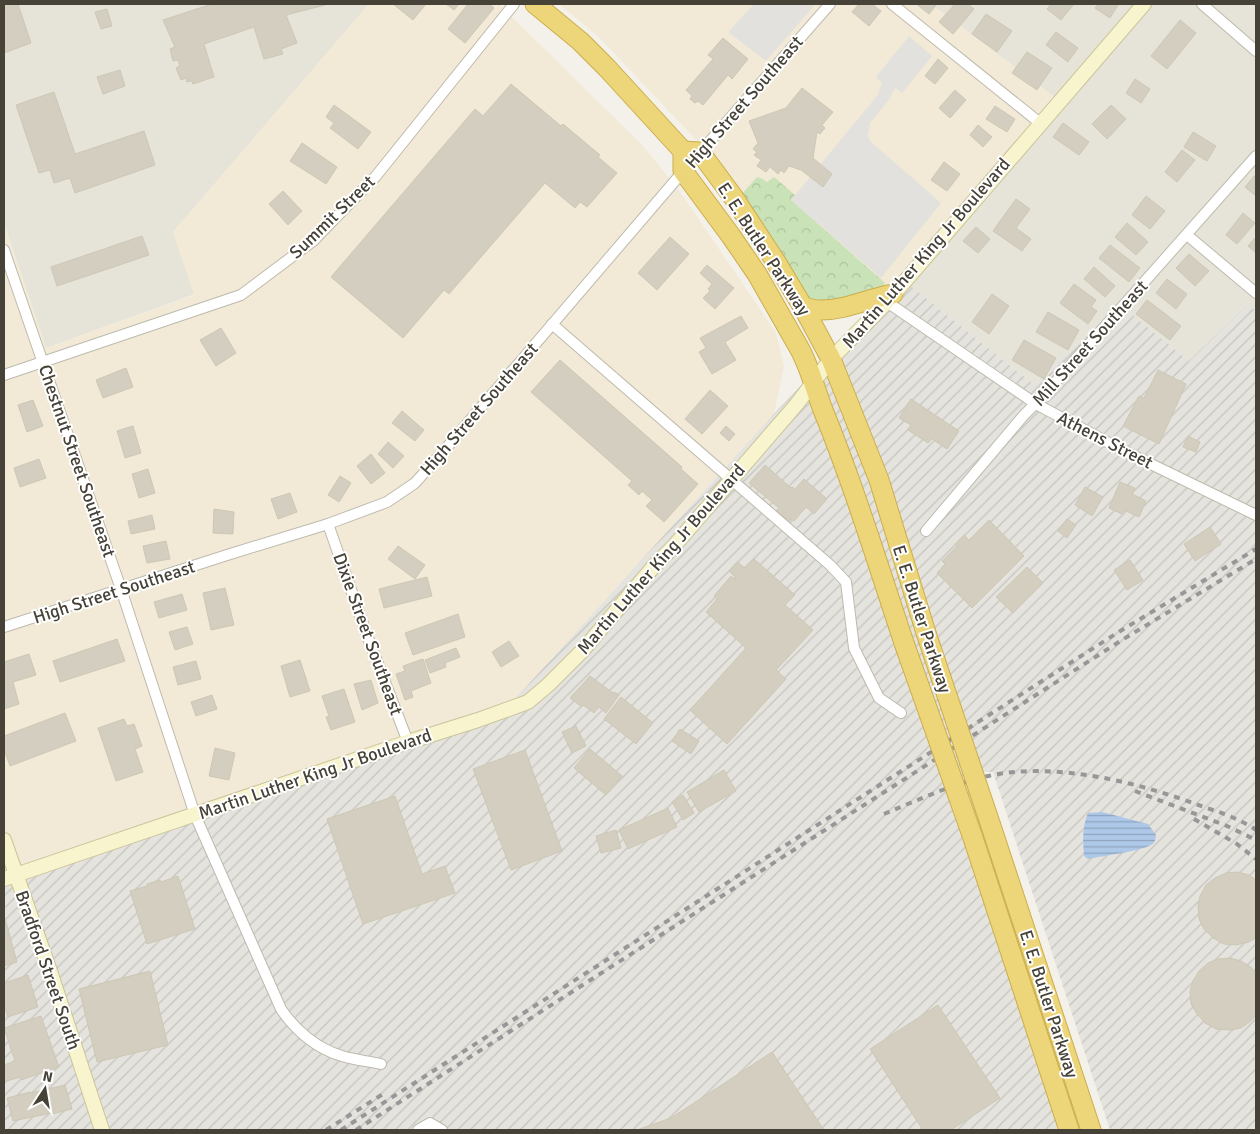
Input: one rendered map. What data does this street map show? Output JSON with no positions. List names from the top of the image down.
{
  "streets": {
    "highway": ["E. E. Butler Parkway"],
    "main road": ["Martin Luther King Jr Boulevard", "Bradford Street South"],
    "street": [
      "High Street Southeast",
      "Summit Street",
      "Mill Street Southeast",
      "Athens Street",
      "Chestnut Street Southeast",
      "Dixie Street Southeast"
    ]
  },
  "crossings": [
    ["High Street Southeast", "E. E. Butler Parkway"],
    ["High Street Southeast", "Chestnut Street Southeast"],
    ["High Street Southeast", "Dixie Street Southeast"],
    ["Summit Street", "Chestnut Street Southeast"],
    ["E. E. Butler Parkway", "Martin Luther King Jr Boulevard"],
    ["Martin Luther King Jr Boulevard", "Athens Street"],
    ["Martin Luther King Jr Boulevard", "Chestnut Street Southeast"],
    ["Martin Luther King Jr Boulevard", "Dixie Street Southeast"],
    ["Martin Luther King Jr Boulevard", "Bradford Street South"],
    ["Mill Street Southeast", "Athens Street"]
  ],
  "north": "top"
}
